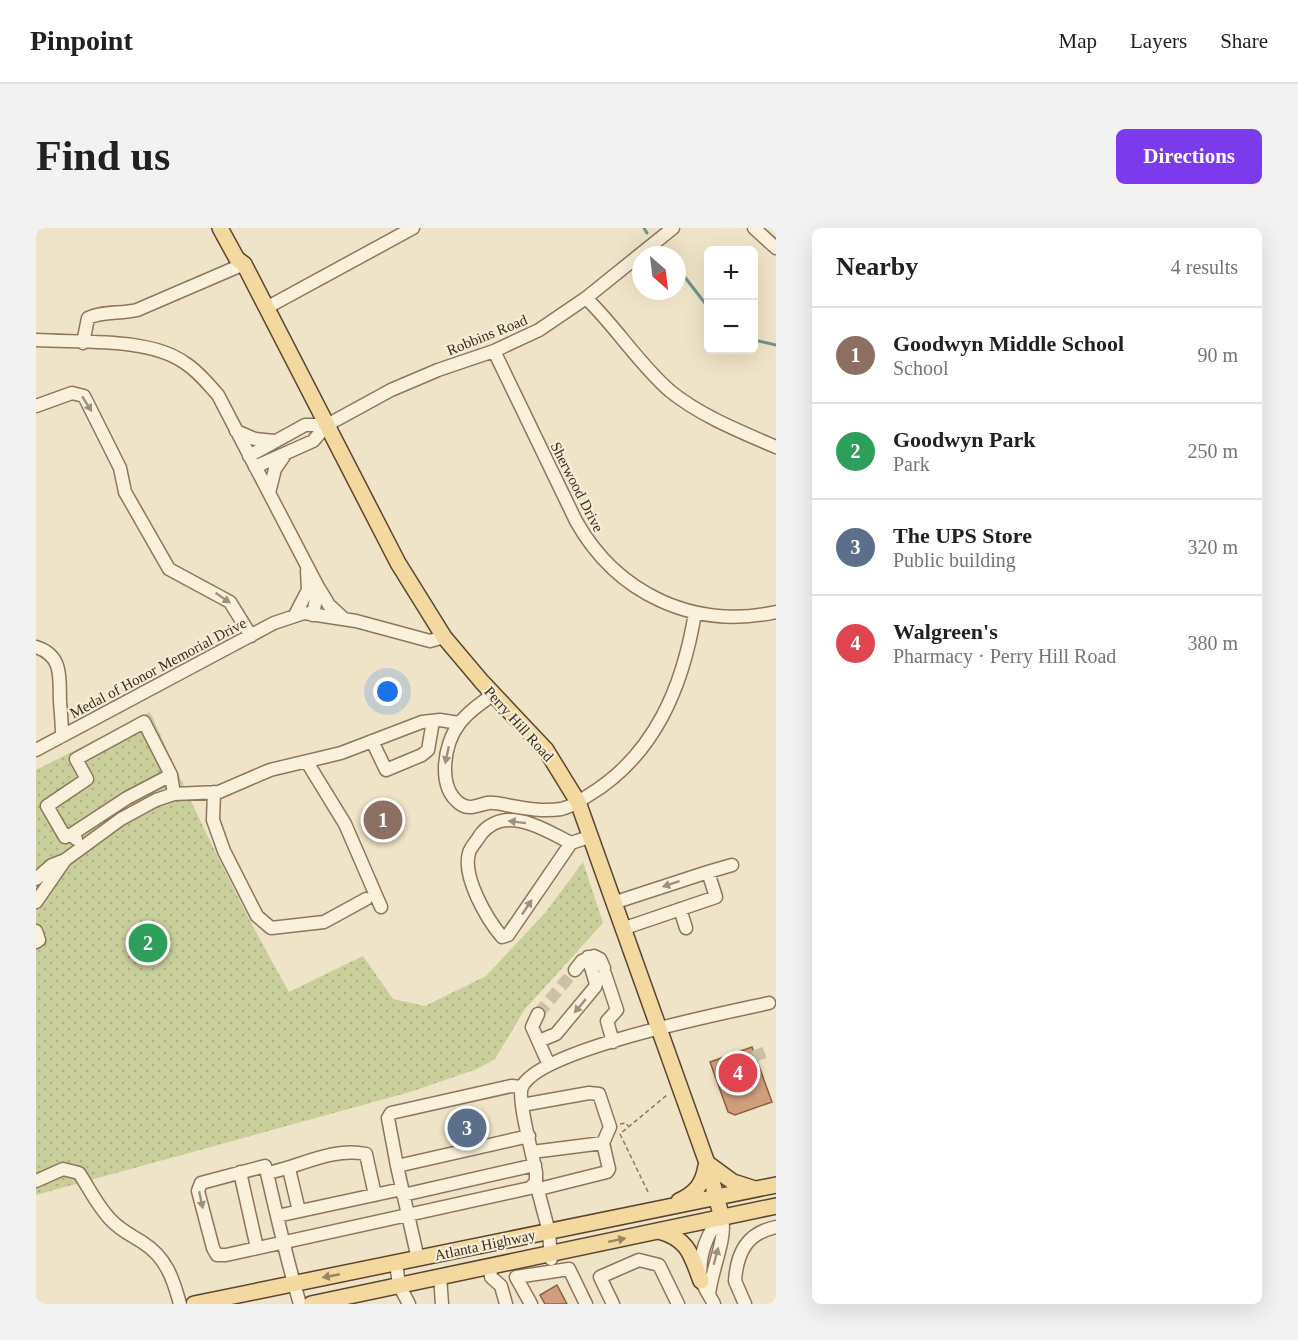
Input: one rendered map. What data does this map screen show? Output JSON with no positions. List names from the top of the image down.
{
  "streets": {
    "main road": ["Perry Hill Road", "Atlanta Highway"],
    "street": ["Robbins Road", "Sherwood Drive", "Medal of Honor Memorial Drive"]
  },
  "crossings": [
    ["Robbins Road", "Sherwood Drive"],
    ["Robbins Road", "Perry Hill Road"],
    ["Medal of Honor Memorial Drive", "Perry Hill Road"],
    ["Perry Hill Road", "Atlanta Highway"]
  ],
  "north": "bottom right",
  "page": {
    "header": "Pinpoint",
    "nav": ["Map", "Layers", "Share"],
    "buttons": "Directions",
    "title": "Find us",
    "heading": ["Nearby", "4 results"],
    "map_buttons": ["+", "−"],
    "list": [
      {
        "mark": "1",
        "name": "Goodwyn Middle School",
        "note": "School",
        "value": "90 m"
      },
      {
        "mark": "2",
        "name": "Goodwyn Park",
        "note": "Park",
        "value": "250 m"
      },
      {
        "mark": "3",
        "name": "The UPS Store",
        "note": "Public building",
        "value": "320 m"
      },
      {
        "mark": "4",
        "name": "Walgreen's",
        "note": "Pharmacy · Perry Hill Road",
        "value": "380 m"
      }
    ],
    "pins": [
      "1",
      "2",
      "4",
      "3"
    ]
  }
}
